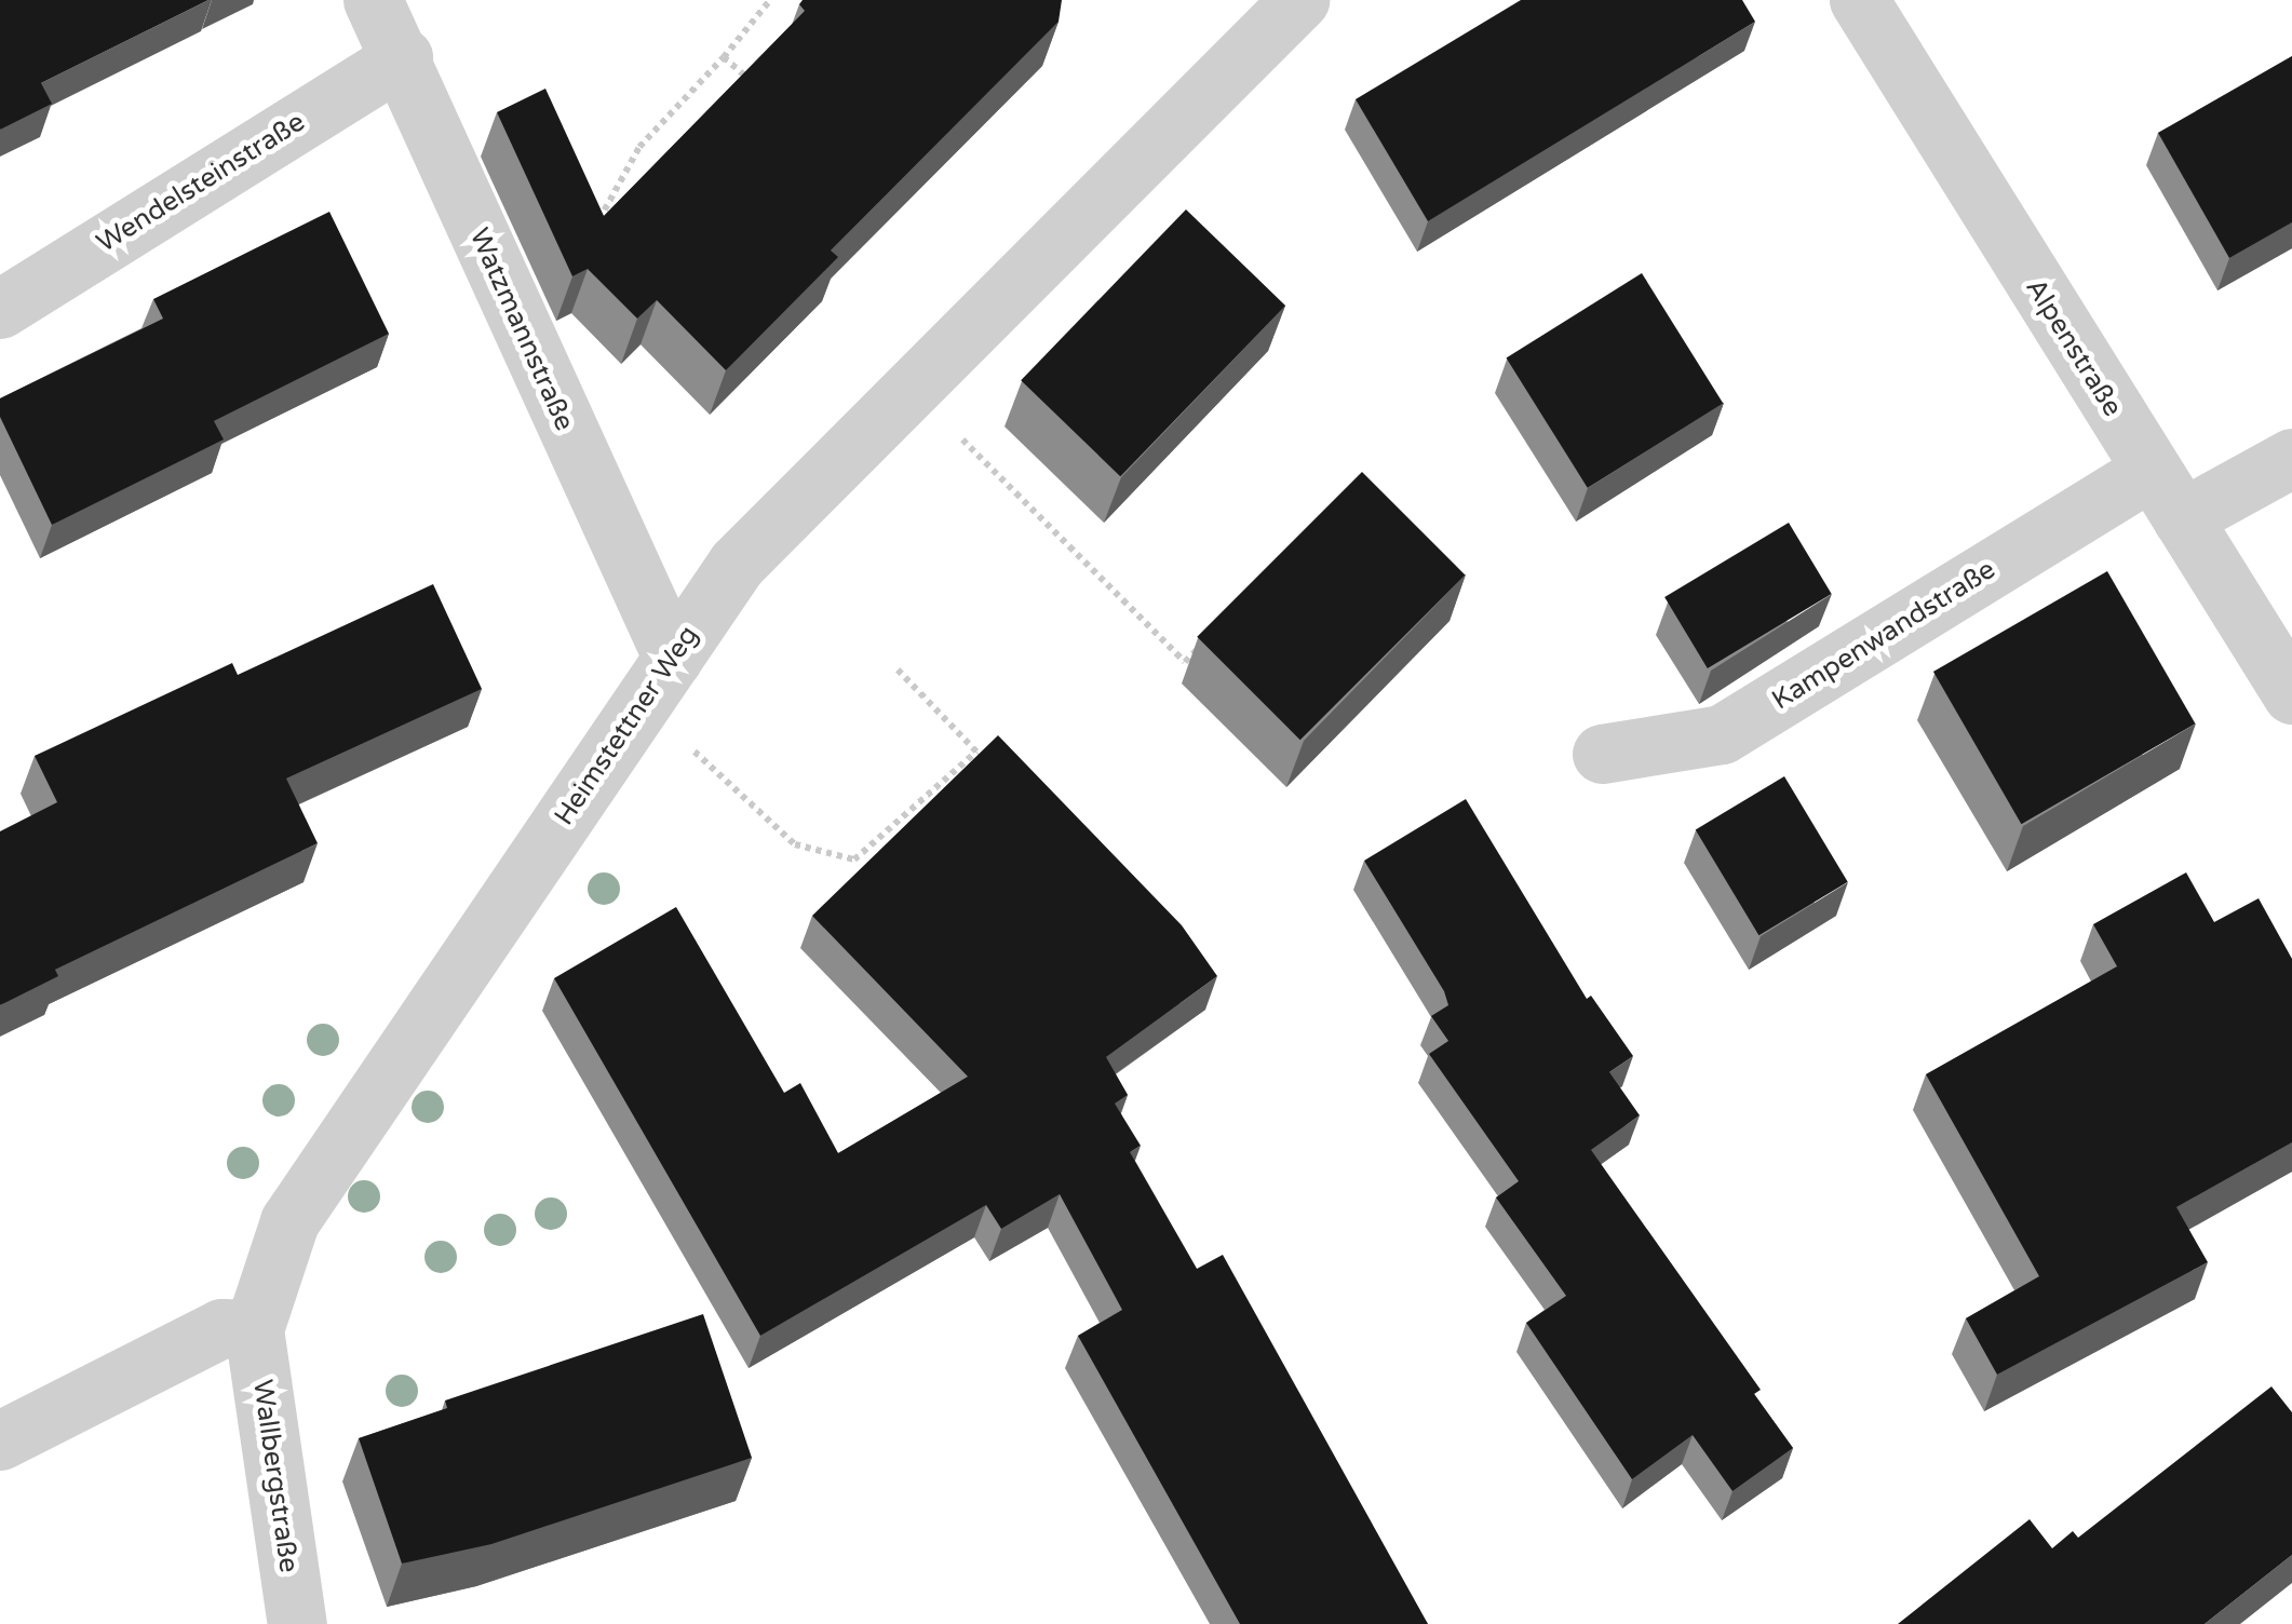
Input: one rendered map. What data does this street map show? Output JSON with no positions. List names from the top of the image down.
{
  "streets": {
    "street": [
      "Wendelsteinstraße",
      "Watzmannstraße",
      "Alpenstraße",
      "Kampenwandstraße",
      "Heimstettner Weg",
      "Wallbergstraße"
    ]
  },
  "crossings": [
    ["Wendelsteinstraße", "Watzmannstraße"],
    ["Watzmannstraße", "Heimstettner Weg"],
    ["Alpenstraße", "Kampenwandstraße"],
    ["Heimstettner Weg", "Wallbergstraße"]
  ]
}
